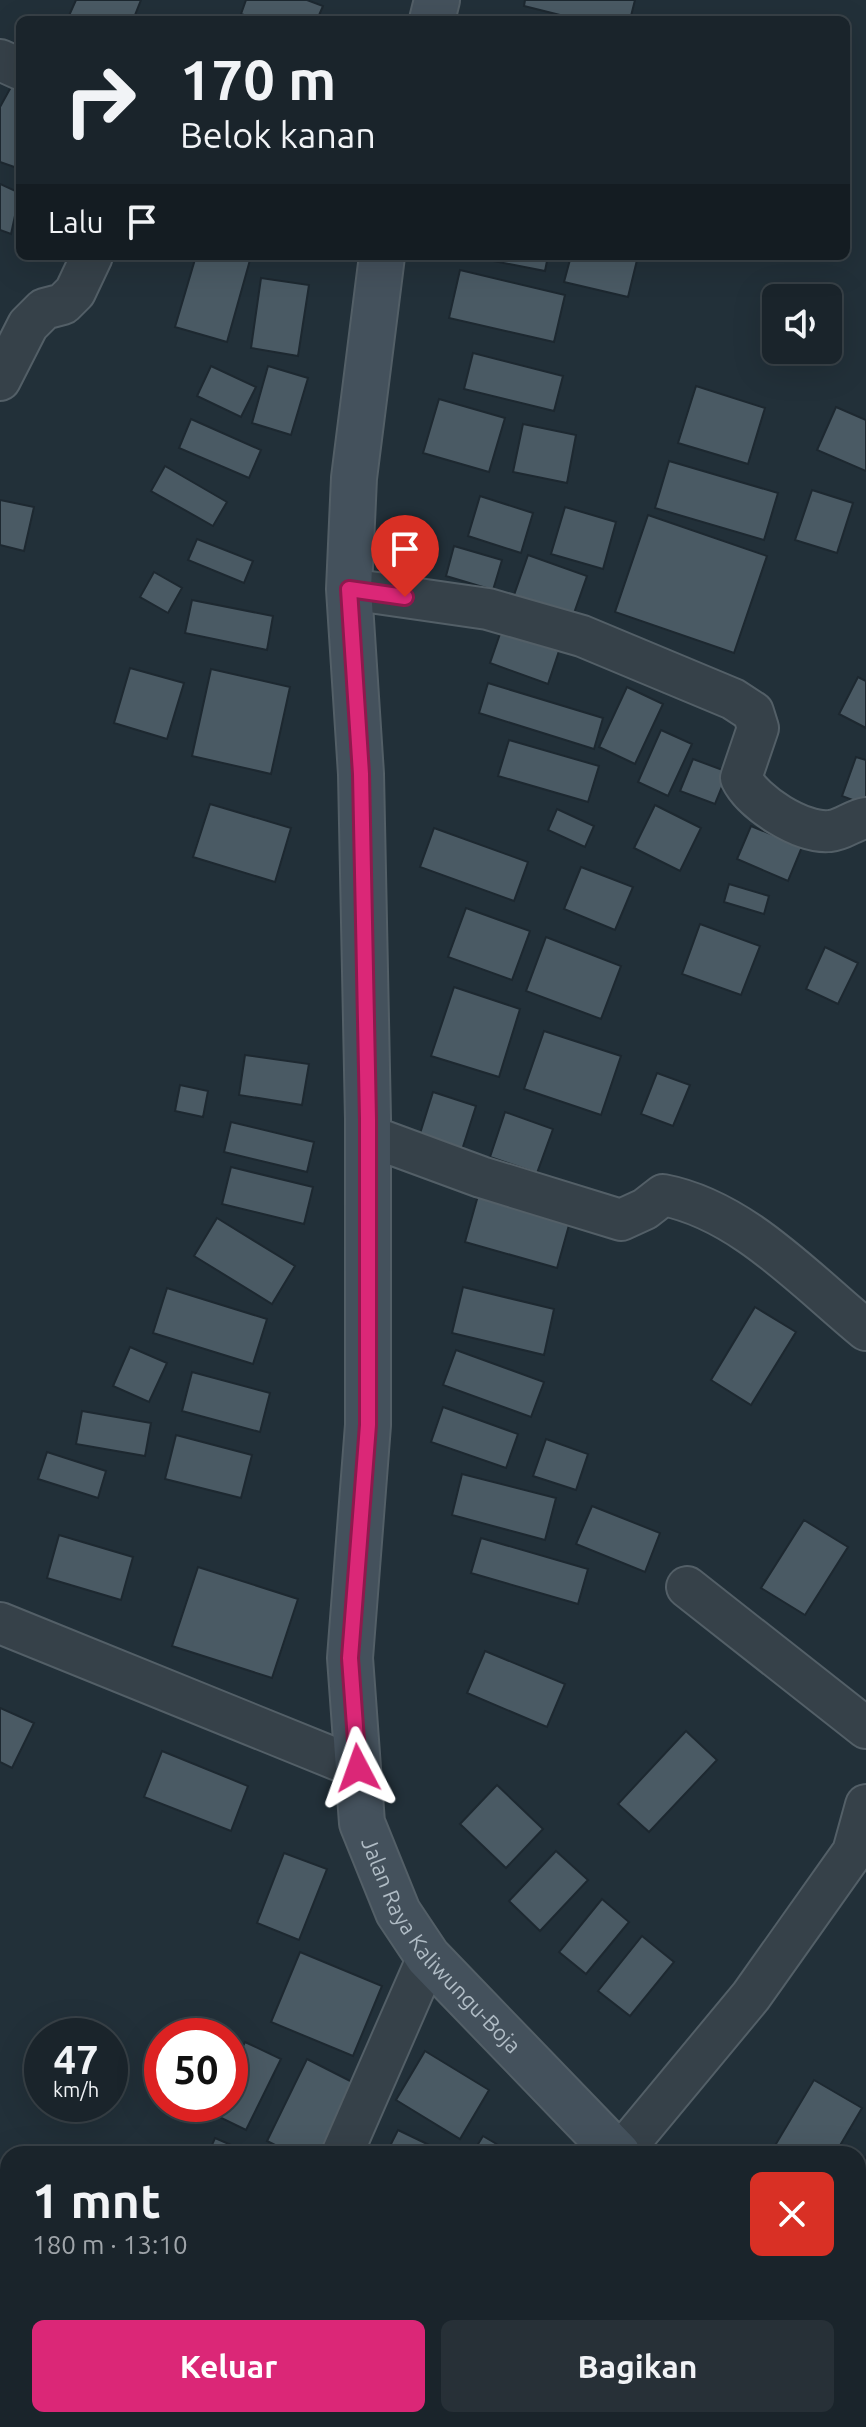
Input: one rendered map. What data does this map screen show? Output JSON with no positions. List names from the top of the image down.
{
  "streets": {
    "main road": ["Jalan Raya Kaliwungu-Boja"]
  },
  "page": {
    "turn": ["170 m", "Belok kanan"],
    "then": "Lalu",
    "speed": "47 km/h",
    "limit": "50",
    "heading": ["1 mnt", "180 m · 13:10"],
    "buttons": ["Keluar", "Bagikan"]
  }
}
